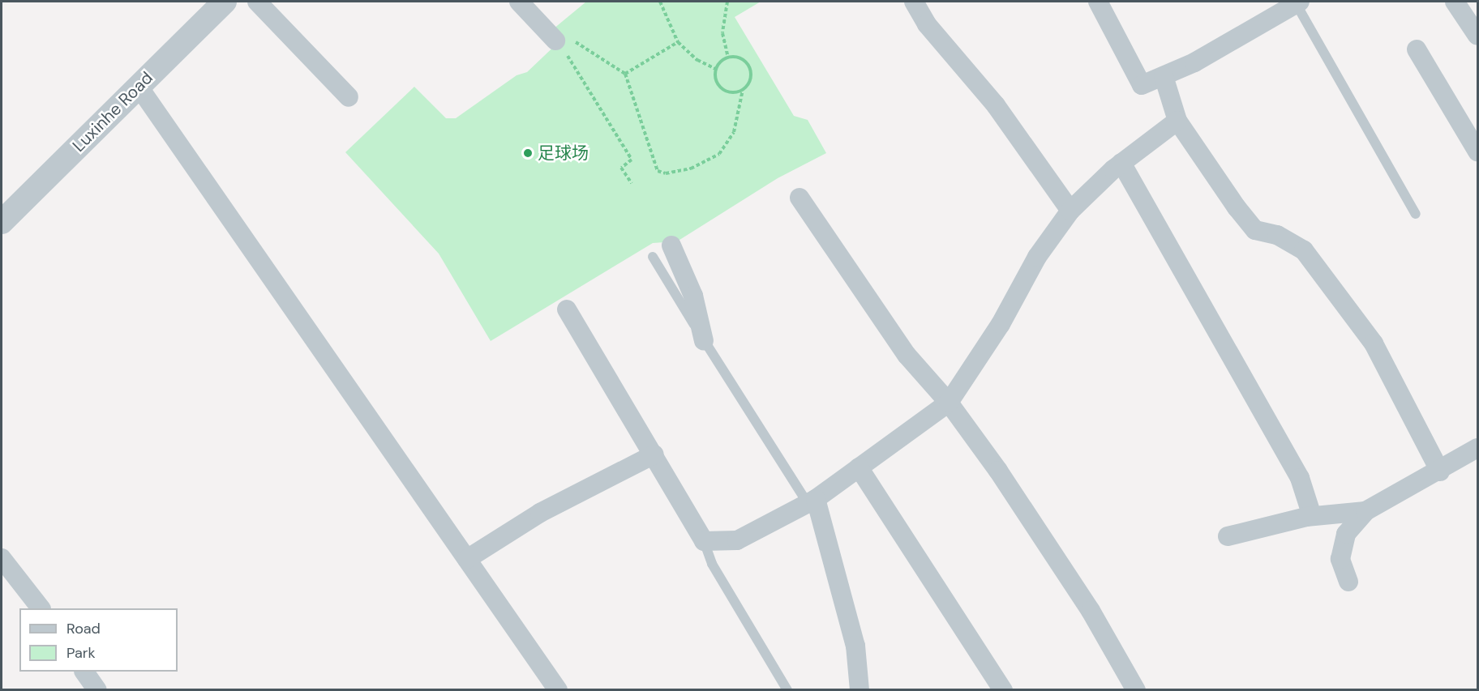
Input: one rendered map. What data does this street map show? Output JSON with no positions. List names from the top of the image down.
{
  "streets": {
    "street": ["Luxinhe Road"]
  },
  "places": ["足球场"],
  "legend": ["Road", "Park"]
}
